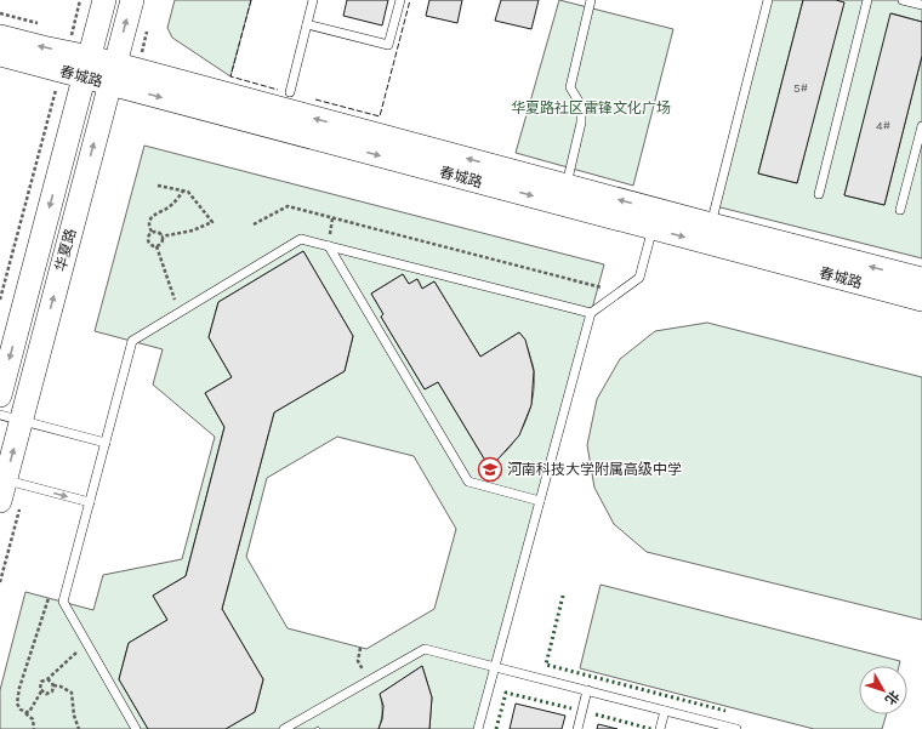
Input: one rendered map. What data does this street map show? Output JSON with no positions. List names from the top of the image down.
{
  "streets": {
    "street": ["春城路", "华夏路"]
  },
  "crossings": [
    ["春城路", "华夏路"]
  ],
  "parks": ["华夏路社区雷锋文化广场"],
  "places": {
    "school or university": ["河南科技大学附属高级中学"]
  },
  "house_numbers": ["5#", "4#"],
  "north": "bottom right"
}
